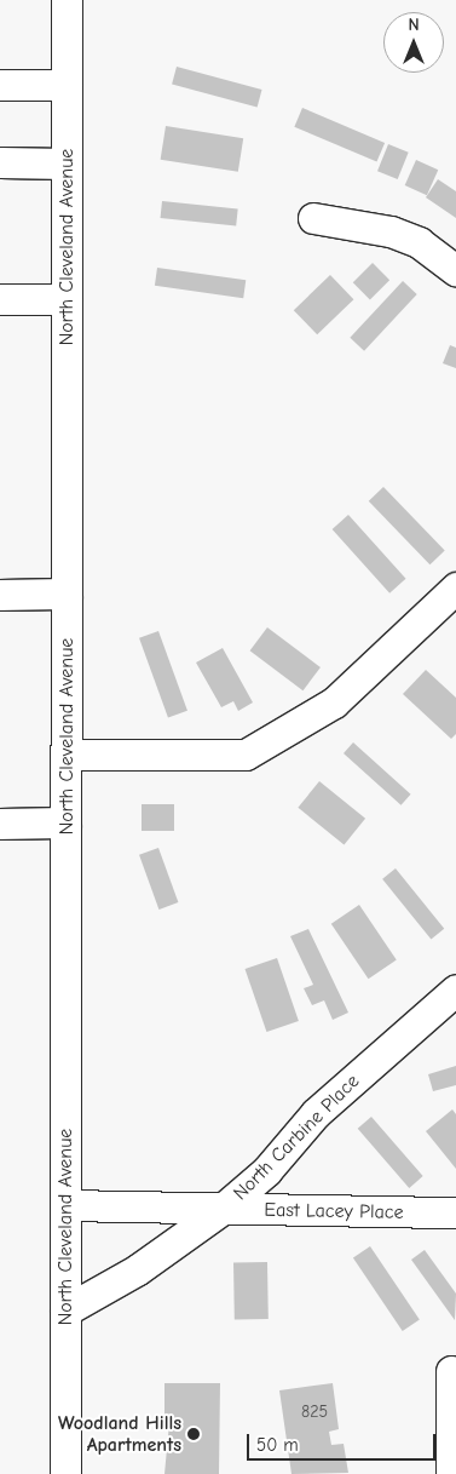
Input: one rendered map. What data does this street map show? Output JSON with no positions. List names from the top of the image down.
{
  "streets": {
    "street": ["North Cleveland Avenue", "North Carbine Place", "East Lacey Place"]
  },
  "crossings": [
    ["North Cleveland Avenue", "North Carbine Place"],
    ["North Cleveland Avenue", "East Lacey Place"],
    ["North Carbine Place", "East Lacey Place"]
  ],
  "places": ["Woodland Hills Apartments"],
  "house_numbers": ["825"],
  "scale_bar": "50 m",
  "north": "top"
}
